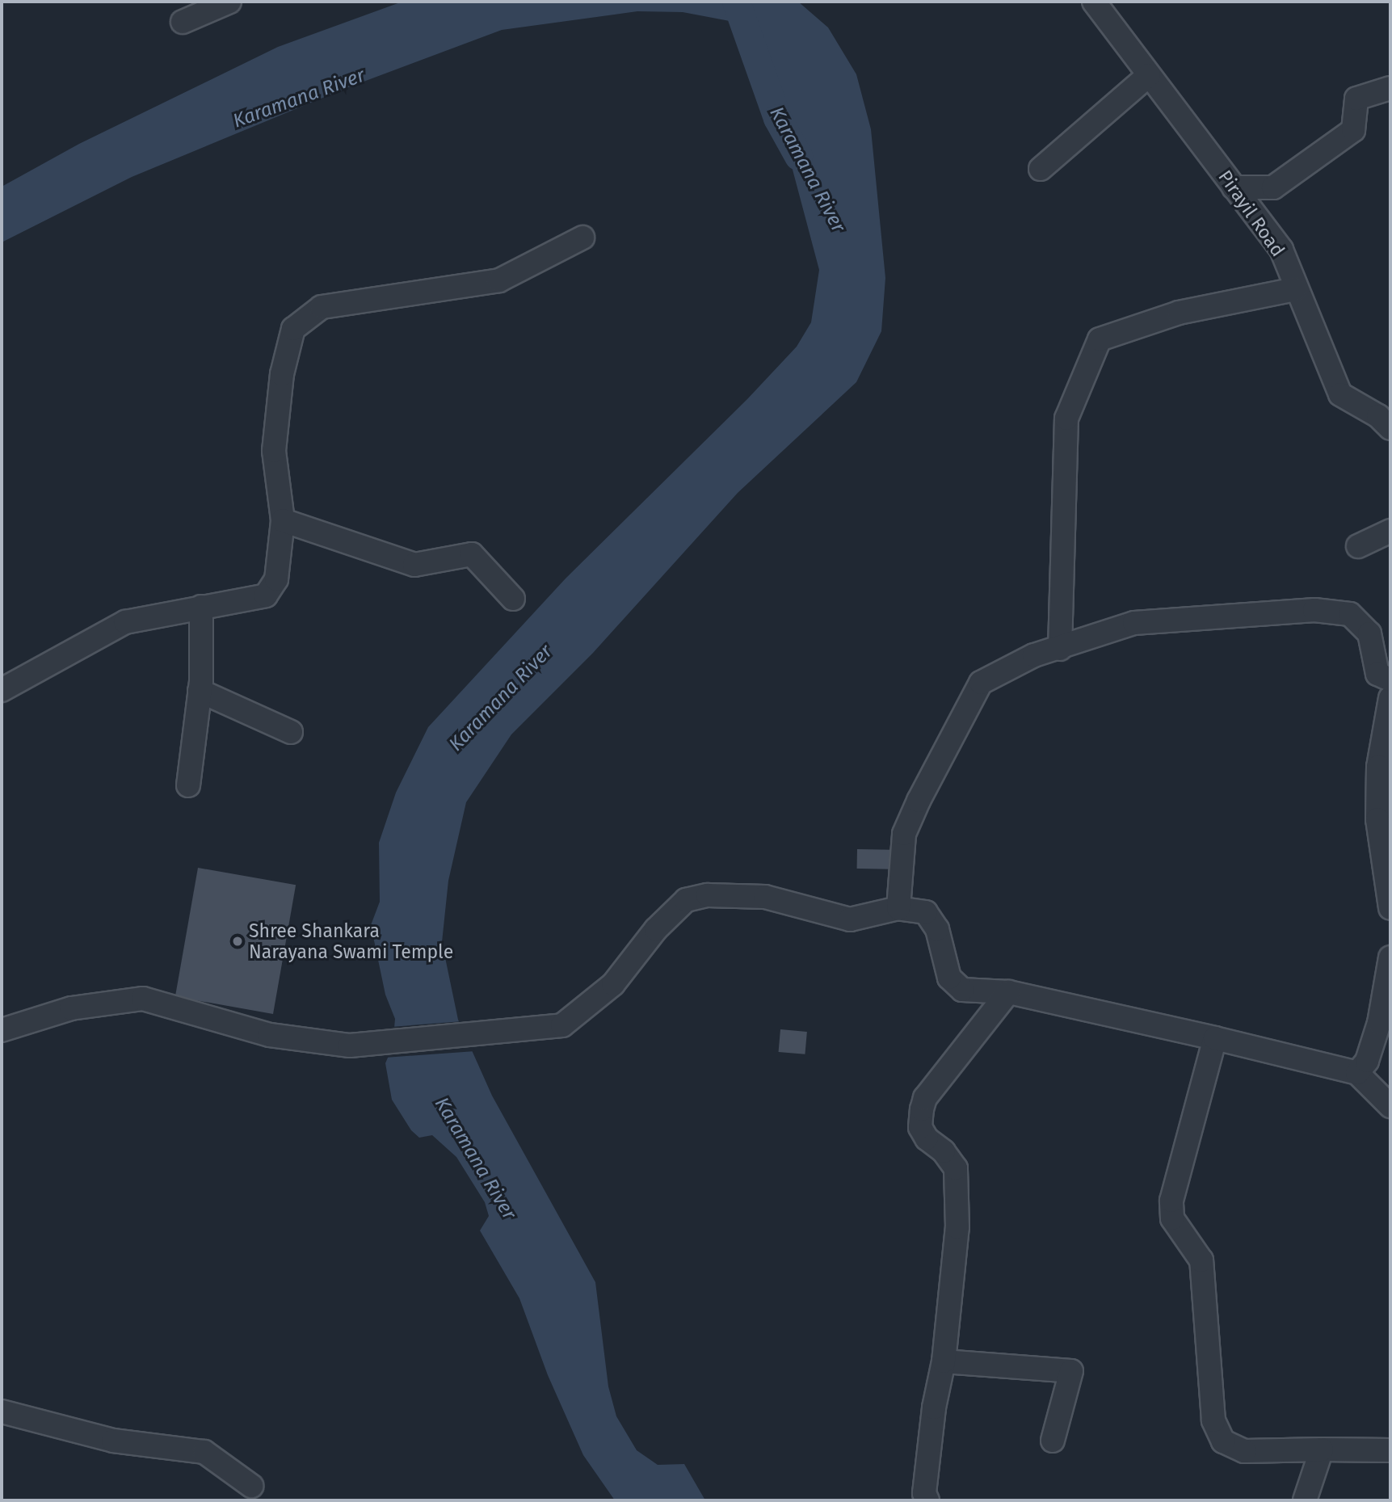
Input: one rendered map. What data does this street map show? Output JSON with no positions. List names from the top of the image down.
{
  "streets": {
    "street": ["Pirayil Road"]
  },
  "water": ["Karamana River"],
  "places": ["Shree Shankara Narayana Swami Temple"]
}
